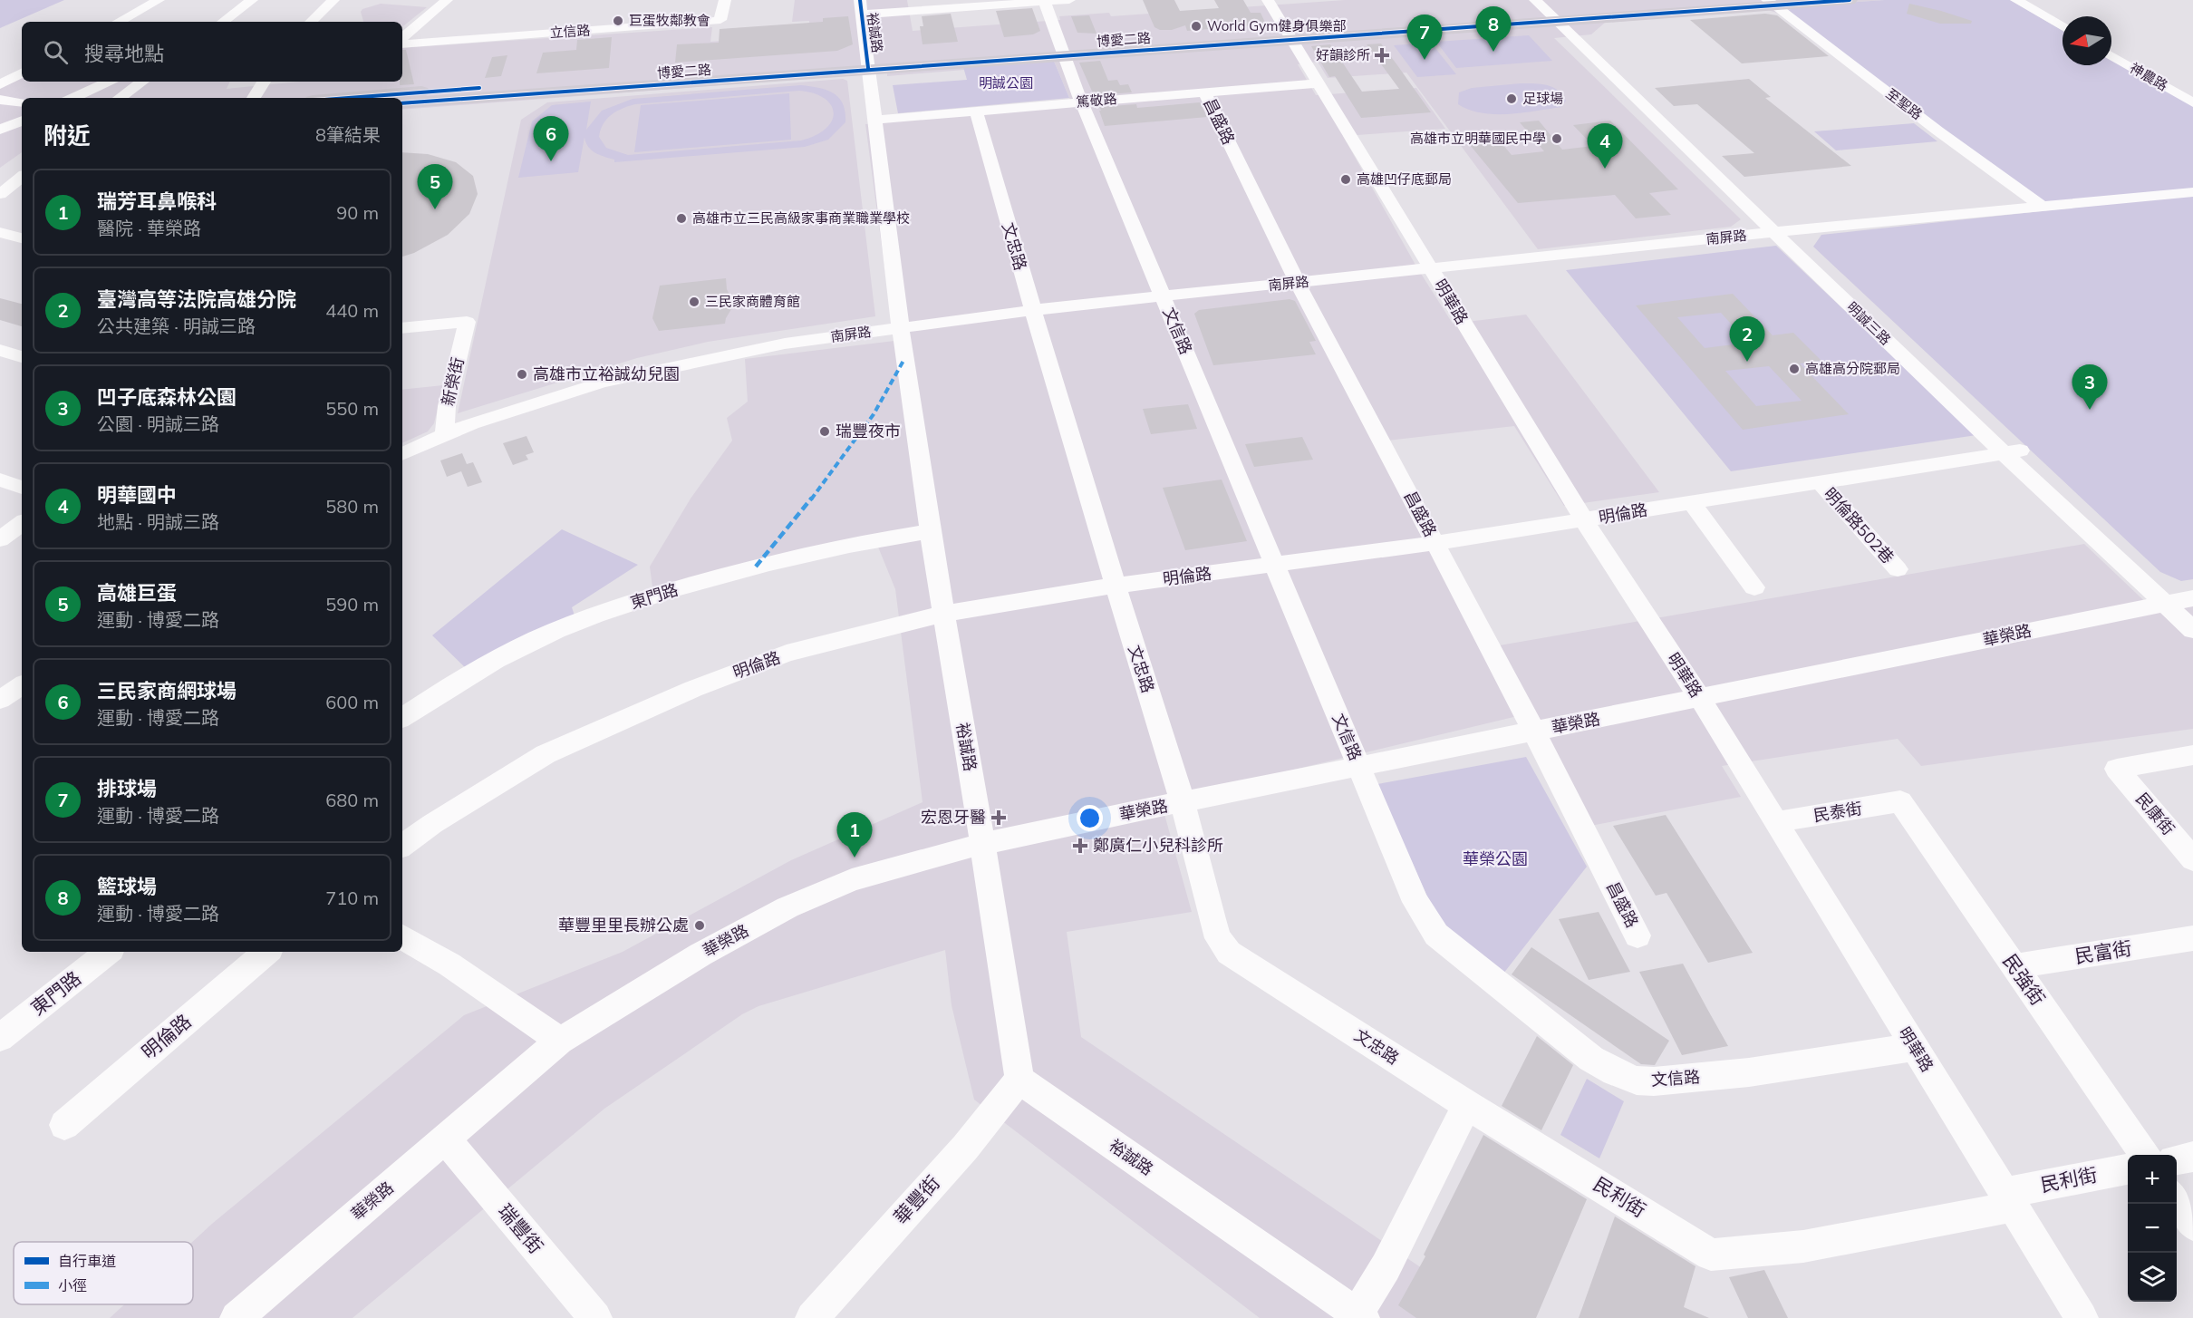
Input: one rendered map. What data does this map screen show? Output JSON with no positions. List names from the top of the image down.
{
  "streets": {
    "main road": ["博愛二路"],
    "street": [
      "立信路",
      "裕誠路",
      "神農路",
      "篤敬路",
      "至聖路",
      "昌盛路",
      "南屏路",
      "文忠路",
      "明華路",
      "明誠三路",
      "文信路",
      "新榮街",
      "明倫路",
      "明倫路502巷",
      "東門路",
      "華榮路",
      "民泰街",
      "民康街",
      "民富街",
      "民強街",
      "民利街",
      "華豐街",
      "瑞豐街"
    ]
  },
  "crossings": [
    ["裕誠路", "博愛二路"],
    ["裕誠路", "篤敬路"],
    ["裕誠路", "南屏路"],
    ["裕誠路", "明倫路"],
    ["裕誠路", "東門路"],
    ["裕誠路", "華榮路"],
    ["裕誠路", "華豐街"],
    ["博愛二路", "至聖路"],
    ["博愛二路", "明華路"],
    ["博愛二路", "明誠三路"],
    ["博愛二路", "文信路"],
    ["篤敬路", "昌盛路"],
    ["篤敬路", "文忠路"],
    ["篤敬路", "明華路"],
    ["篤敬路", "文信路"],
    ["至聖路", "南屏路"],
    ["昌盛路", "南屏路"],
    ["昌盛路", "明倫路"],
    ["昌盛路", "華榮路"],
    ["南屏路", "文忠路"],
    ["南屏路", "明華路"],
    ["南屏路", "明誠三路"],
    ["南屏路", "文信路"],
    ["南屏路", "新榮街"],
    ["文忠路", "明倫路"],
    ["文忠路", "華榮路"],
    ["文忠路", "民利街"],
    ["明華路", "文信路"],
    ["明華路", "明倫路"],
    ["明華路", "華榮路"],
    ["明華路", "民泰街"],
    ["明華路", "民利街"],
    ["明誠三路", "明倫路"],
    ["明誠三路", "華榮路"],
    ["文信路", "明倫路"],
    ["文信路", "華榮路"],
    ["明倫路", "明倫路502巷"],
    ["華榮路", "瑞豐街"],
    ["民泰街", "民強街"],
    ["民富街", "民強街"]
  ],
  "parks": ["明誠公園", "華榮公園"],
  "places": {
    "other": [
      "巨蛋牧鄰教會",
      "World Gym健身俱樂部",
      "足球場",
      "高雄市立明華國民中學",
      "高雄凹仔底郵局",
      "高雄市立三民高級家事商業職業學校",
      "三民家商體育館",
      "高雄高分院郵局",
      "高雄市立裕誠幼兒園",
      "瑞豐夜市",
      "華豐里里長辦公處"
    ],
    "health": ["好韻診所", "宏恩牙醫", "鄭廣仁小兒科診所"]
  },
  "legend": ["自行車道", "小徑"],
  "north": "left",
  "page": {
    "pins": [
      "8",
      "7",
      "6",
      "4",
      "5",
      "2",
      "3",
      "1"
    ],
    "search": "搜尋地點",
    "heading": ["附近", "8筆結果"],
    "list": [
      {
        "mark": "1",
        "name": "瑞芳耳鼻喉科",
        "note": "醫院 · 華榮路",
        "value": "90 m"
      },
      {
        "mark": "2",
        "name": "臺灣高等法院高雄分院",
        "note": "公共建築 · 明誠三路",
        "value": "440 m"
      },
      {
        "mark": "3",
        "name": "凹子底森林公園",
        "note": "公園 · 明誠三路",
        "value": "550 m"
      },
      {
        "mark": "4",
        "name": "明華國中",
        "note": "地點 · 明誠三路",
        "value": "580 m"
      },
      {
        "mark": "5",
        "name": "高雄巨蛋",
        "note": "運動 · 博愛二路",
        "value": "590 m"
      },
      {
        "mark": "6",
        "name": "三民家商網球場",
        "note": "運動 · 博愛二路",
        "value": "600 m"
      },
      {
        "mark": "7",
        "name": "排球場",
        "note": "運動 · 博愛二路",
        "value": "680 m"
      },
      {
        "mark": "8",
        "name": "籃球場",
        "note": "運動 · 博愛二路",
        "value": "710 m"
      }
    ],
    "map_buttons": ["+", "−"]
  }
}
